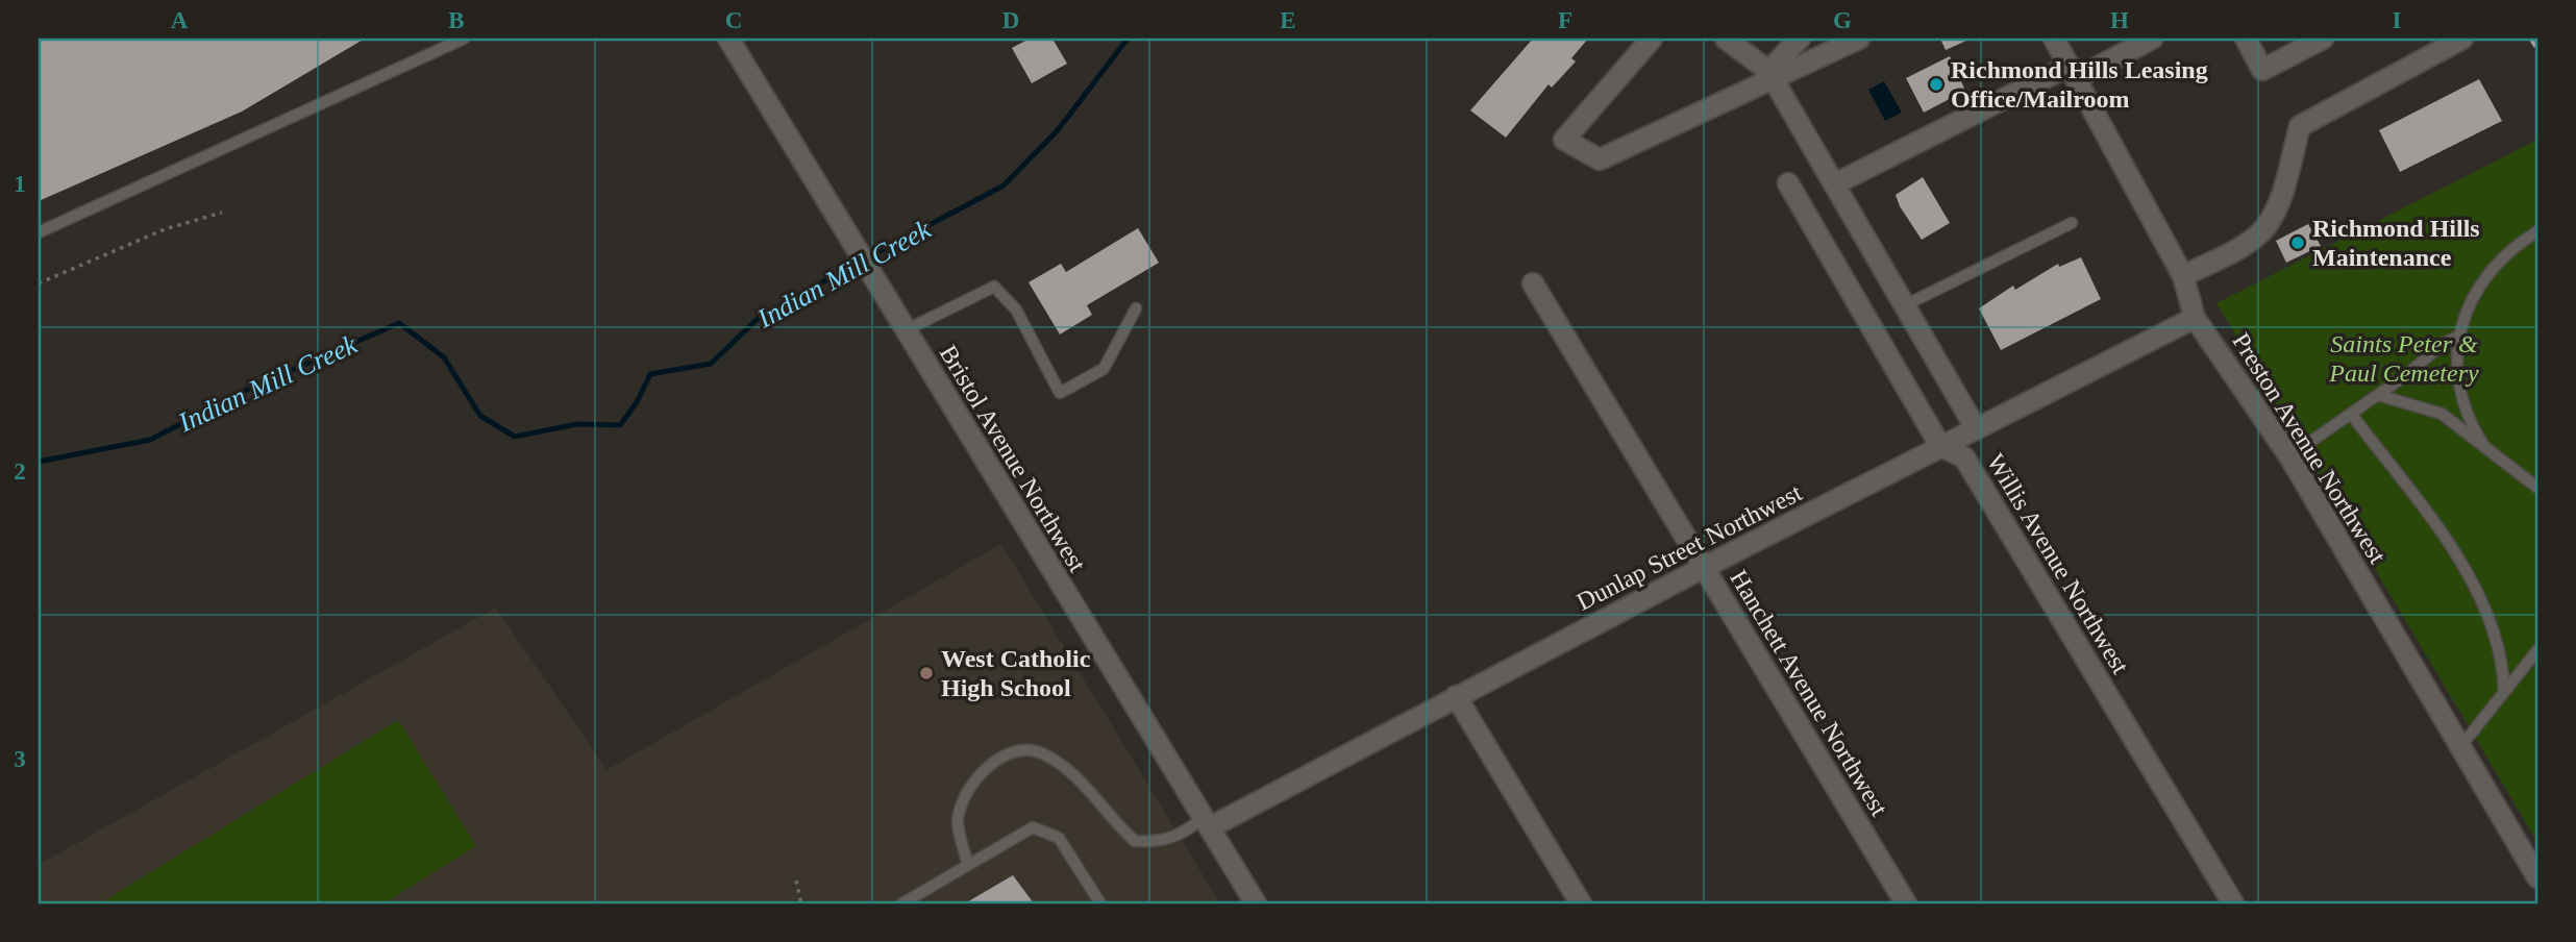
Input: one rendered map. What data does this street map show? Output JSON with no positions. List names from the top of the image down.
{
  "streets": {
    "street": [
      "Preston Avenue Northwest",
      "Bristol Avenue Northwest",
      "Dunlap Street Northwest",
      "Willis Avenue Northwest",
      "Hanchett Avenue Northwest"
    ]
  },
  "crossings": [
    ["Preston Avenue Northwest", "Dunlap Street Northwest"],
    ["Bristol Avenue Northwest", "Dunlap Street Northwest"],
    ["Dunlap Street Northwest", "Willis Avenue Northwest"],
    ["Dunlap Street Northwest", "Hanchett Avenue Northwest"]
  ],
  "water": ["Indian Mill Creek"],
  "parks": ["Saints Peter & Paul Cemetery"],
  "places": ["Richmond Hills Leasing Office/Mailroom", "Richmond Hills Maintenance", "West Catholic High School"],
  "grid": {
    "columns": [
      "A",
      "B",
      "C",
      "D",
      "E",
      "F",
      "G",
      "H",
      "I"
    ],
    "rows": ["1", "2", "3"]
  }
}
